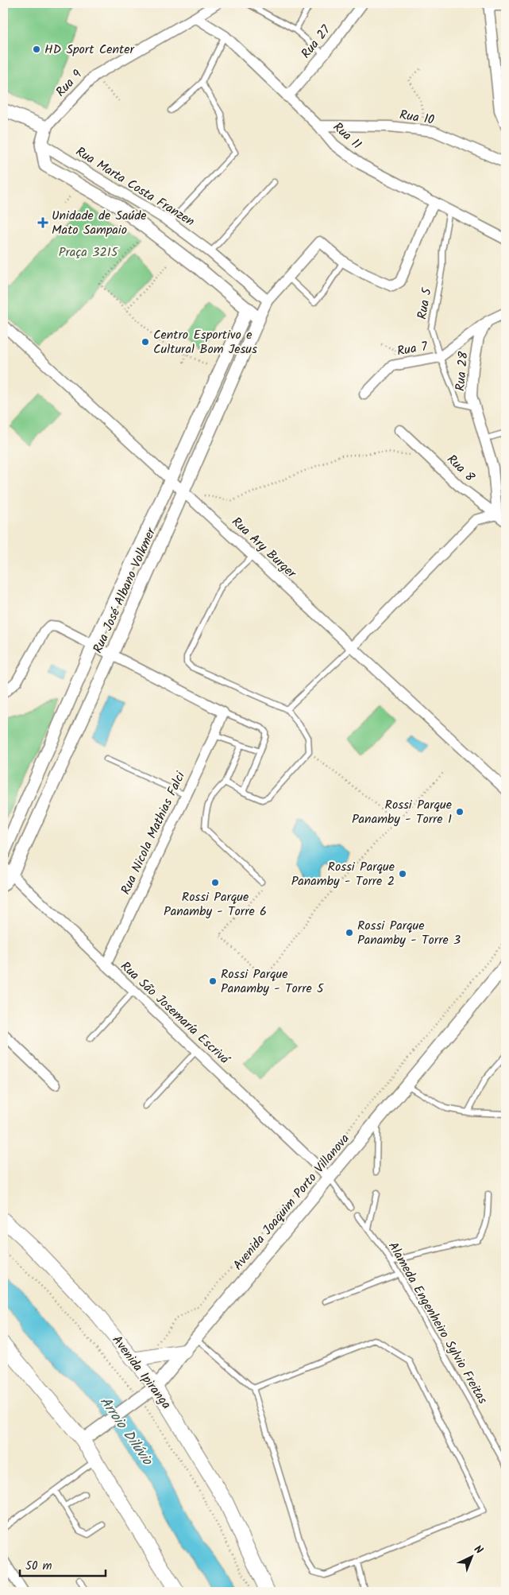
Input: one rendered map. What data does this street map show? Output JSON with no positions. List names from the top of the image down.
{
  "streets": {
    "main road": ["Avenida Ipiranga"],
    "street": [
      "Rua 27",
      "Rua 9",
      "Rua 10",
      "Rua 11",
      "Rua Marta Costa Franzen",
      "Rua 7",
      "Rua 28",
      "Rua 8",
      "Rua Ary Burger",
      "Rua José Albano Volkmer",
      "Rua Nicola Mathias Falci",
      "Rua São Josemaría Escrivá",
      "Avenida Joaquim Porto Villanova"
    ],
    "lane": ["Rua 5", "Alameda Engenheiro Sylvio Freitas"]
  },
  "crossings": [
    ["Rua 27", "Rua 11"],
    ["Rua 9", "Rua 11"],
    ["Rua 10", "Rua 11"],
    ["Rua 11", "Rua 5"],
    ["Rua 5", "Rua 7"],
    ["Rua 5", "Rua 28"],
    ["Rua 7", "Rua 28"],
    ["Rua 28", "Rua 8"],
    ["Rua Ary Burger", "Rua José Albano Volkmer"],
    ["Rua José Albano Volkmer", "Rua São Josemaría Escrivá"],
    ["Rua Nicola Mathias Falci", "Rua São Josemaría Escrivá"],
    ["Rua São Josemaría Escrivá", "Avenida Joaquim Porto Villanova"],
    ["Avenida Joaquim Porto Villanova", "Avenida Ipiranga"]
  ],
  "water": ["Arroio Dilúvio"],
  "parks": ["Praça 3215"],
  "places": {
    "other": [
      "HD Sport Center",
      "Centro Esportivo e Cultural Bom Jesus",
      "Rossi Parque Panamby - Torre 1",
      "Rossi Parque Panamby - Torre 2",
      "Rossi Parque Panamby - Torre 6",
      "Rossi Parque Panamby - Torre 3",
      "Rossi Parque Panamby - Torre 5"
    ],
    "health": ["Unidade de Saúde Mato Sampaio"]
  },
  "scale_bar": "50 m",
  "north": "top right"
}
